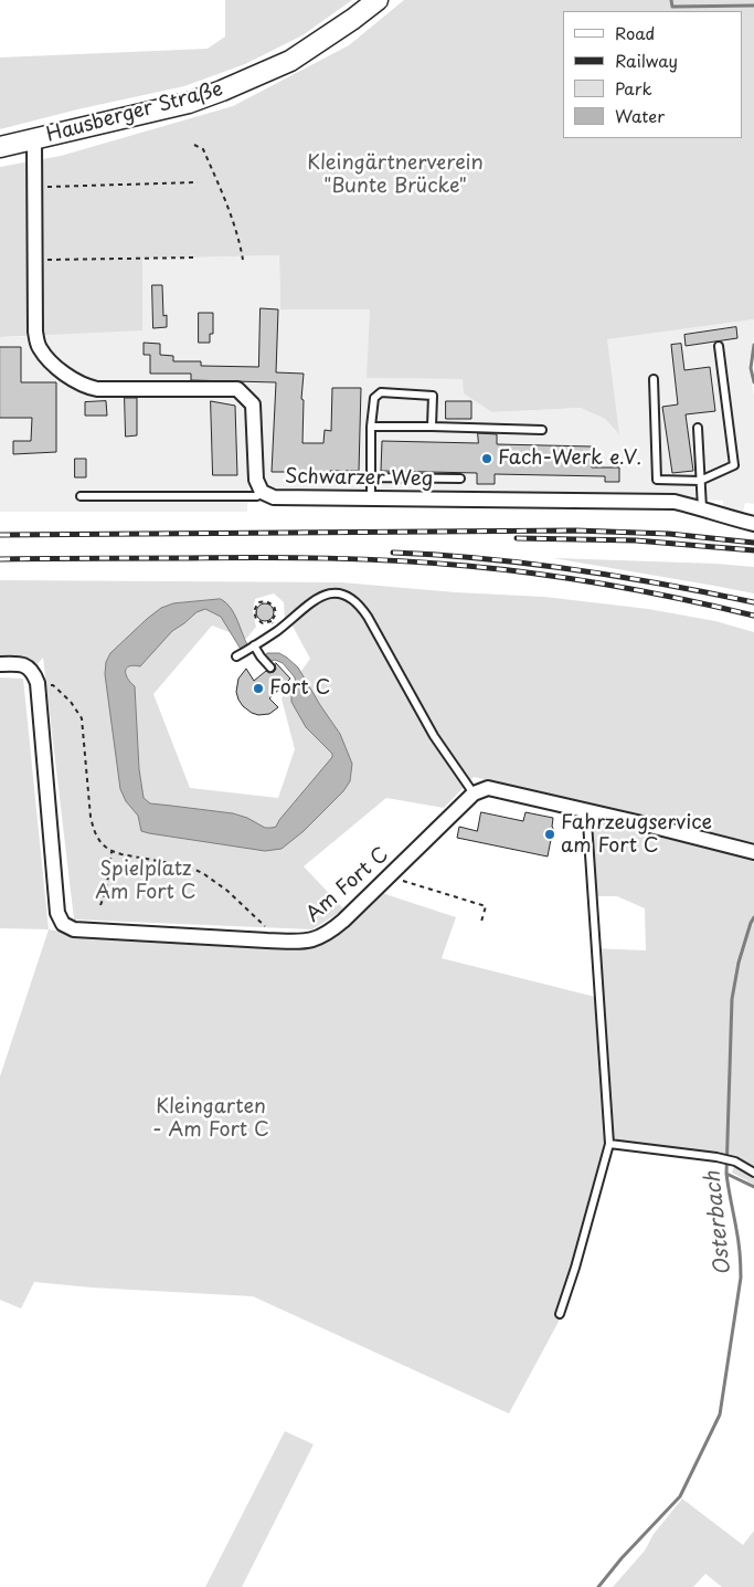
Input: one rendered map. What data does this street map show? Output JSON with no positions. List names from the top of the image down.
{
  "streets": {
    "main road": ["Hausberger Straße"],
    "street": ["Schwarzer Weg", "Am Fort C"]
  },
  "crossings": [
    ["Hausberger Straße", "Schwarzer Weg"]
  ],
  "water": ["Osterbach"],
  "parks": ["Kleingärtnerverein \"Bunte Brücke\"", "Spielplatz Am Fort C", "Kleingarten - Am Fort C"],
  "places": ["Fach-Werk e.V.", "Fort C", "Fahrzeugservice am Fort C"],
  "legend": [
    "Road",
    "Railway",
    "Park",
    "Water"
  ]
}
